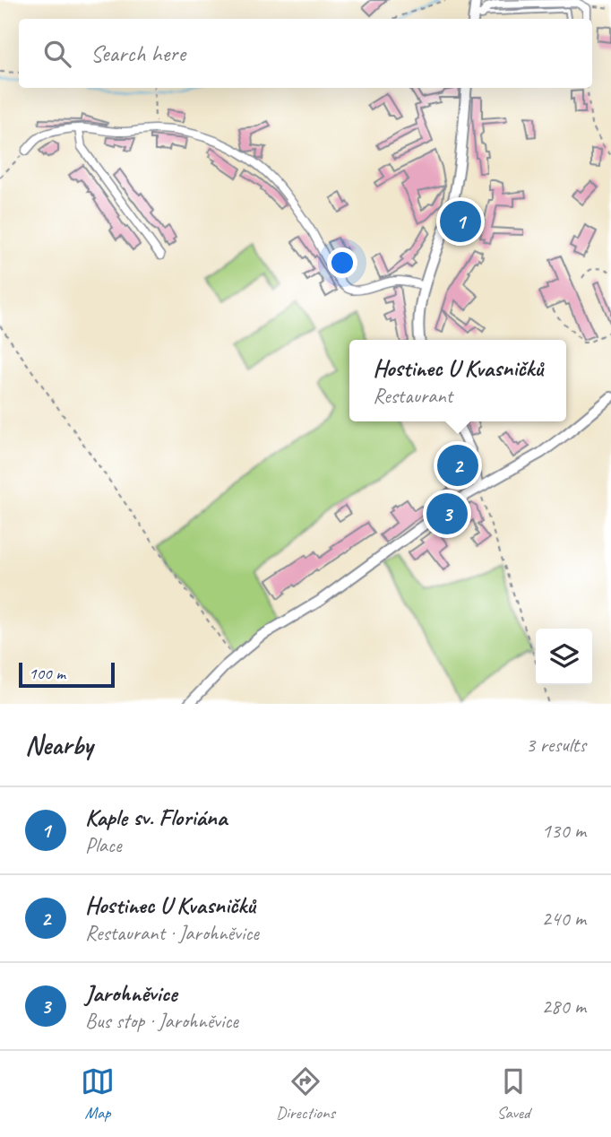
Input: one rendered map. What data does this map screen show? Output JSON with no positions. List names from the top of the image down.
{
  "scale_bar": "100 m",
  "page": {
    "search": "Search here",
    "pins": ["1", "2", "3"],
    "popup": ["Hostinec U Kvasničků", "Restaurant"],
    "scale": "100 m",
    "heading": ["Nearby", "3 results"],
    "list": [
      {
        "mark": "1",
        "name": "Kaple sv. Floriána",
        "note": "Place",
        "value": "130 m"
      },
      {
        "mark": "2",
        "name": "Hostinec U Kvasničků",
        "note": "Restaurant · Jarohněvice",
        "value": "240 m"
      },
      {
        "mark": "3",
        "name": "Jarohněvice",
        "note": "Bus stop · Jarohněvice",
        "value": "280 m"
      }
    ],
    "nav": ["Map", "Directions", "Saved"]
  }
}
